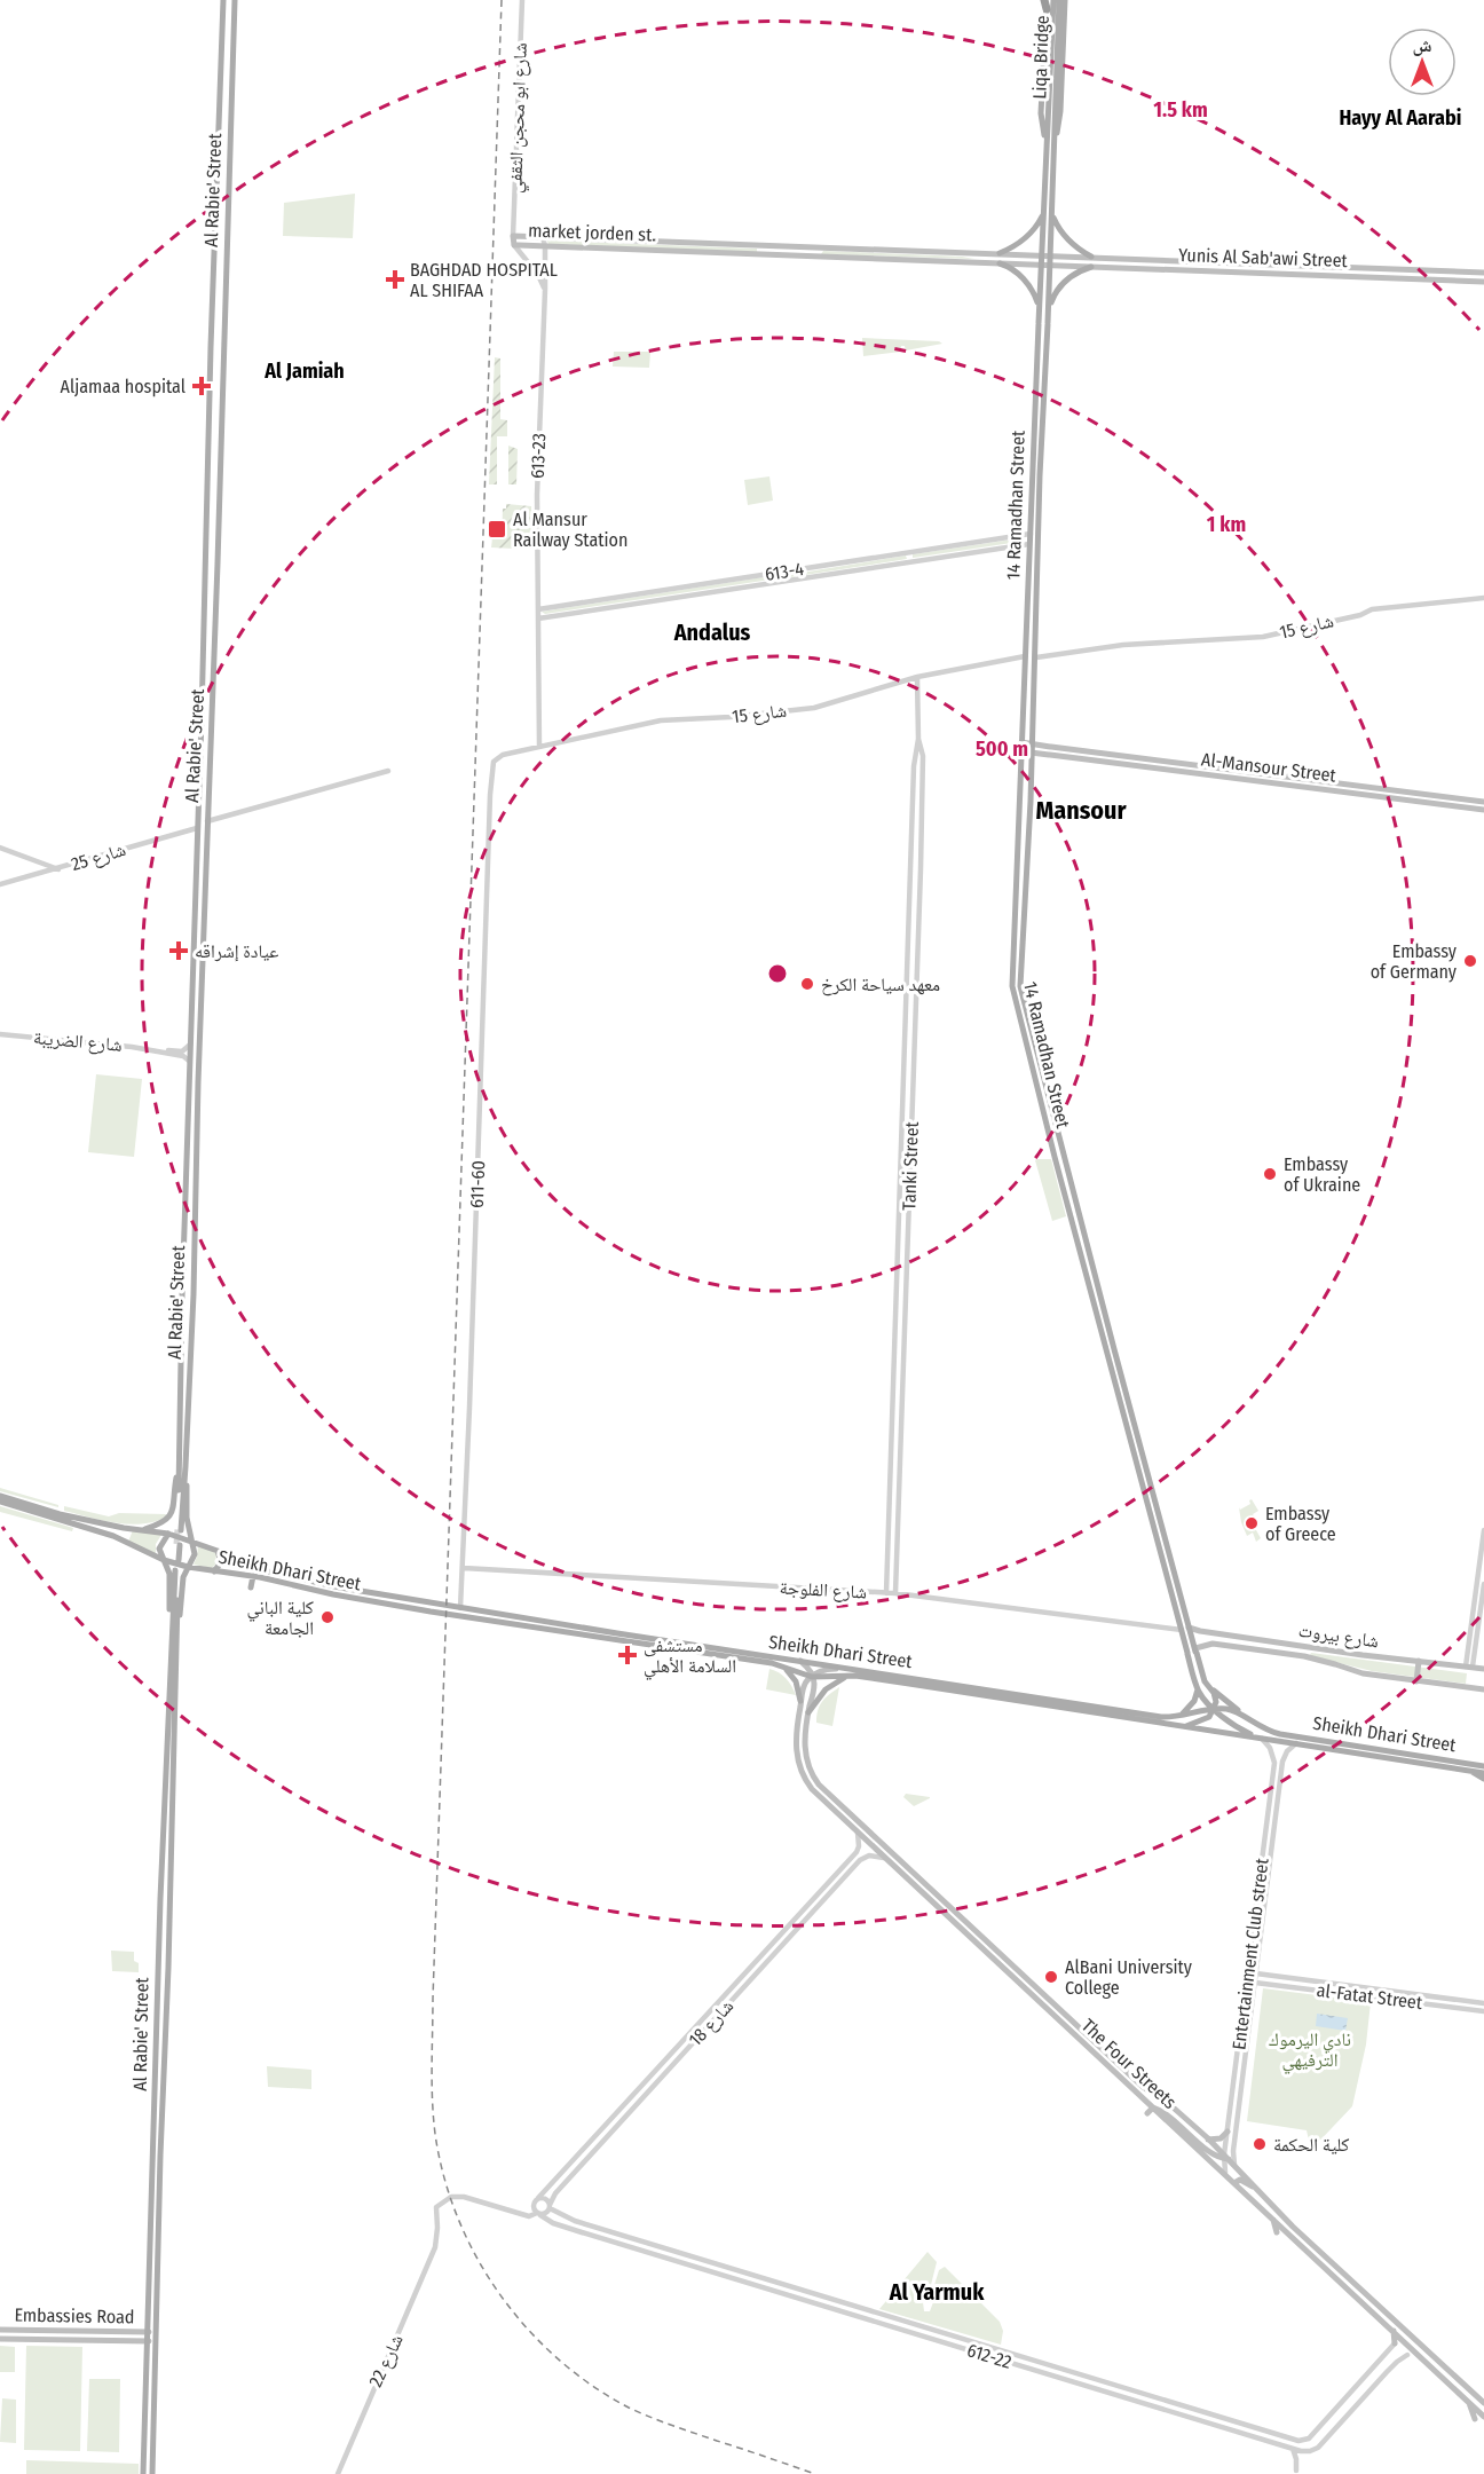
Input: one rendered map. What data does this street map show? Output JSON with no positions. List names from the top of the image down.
{
  "streets": {
    "main road": [
      "Liqa Bridge",
      "Al Rabie' Street",
      "market jorden st.",
      "Yunis Al Sab'awi Street",
      "14 Ramadhan Street",
      "Al-Mansour Street",
      "Sheikh Dhari Street",
      "شارع بيروت",
      "The Four Streets",
      "Embassies Road"
    ],
    "street": [
      "شارع ابو محجن الثقفي",
      "613-23",
      "613-4",
      "شارع 15",
      "شارع 25",
      "شارع الضريبة",
      "Tanki Street",
      "611-60",
      "شارع الفلوجة",
      "Entertainment Club street",
      "al-Fatat Street",
      "شارع 18",
      "612-22",
      "شارع 22"
    ]
  },
  "crossings": [
    ["Liqa Bridge", "14 Ramadhan Street"],
    ["شارع ابو محجن الثقفي", "market jorden st."],
    ["Al Rabie' Street", "شارع 25"],
    ["Al Rabie' Street", "شارع الضريبة"],
    ["Al Rabie' Street", "Embassies Road"],
    ["market jorden st.", "Yunis Al Sab'awi Street"],
    ["market jorden st.", "613-23"],
    ["market jorden st.", "14 Ramadhan Street"],
    ["Yunis Al Sab'awi Street", "14 Ramadhan Street"],
    ["613-23", "613-4"],
    ["613-23", "شارع 15"],
    ["14 Ramadhan Street", "613-4"],
    ["14 Ramadhan Street", "شارع 15"],
    ["14 Ramadhan Street", "Al-Mansour Street"],
    ["14 Ramadhan Street", "Sheikh Dhari Street"],
    ["14 Ramadhan Street", "شارع الفلوجة"],
    ["14 Ramadhan Street", "شارع بيروت"],
    ["14 Ramadhan Street", "Entertainment Club street"],
    ["شارع 15", "Tanki Street"],
    ["شارع 15", "611-60"],
    ["Tanki Street", "شارع الفلوجة"],
    ["611-60", "Sheikh Dhari Street"],
    ["611-60", "شارع الفلوجة"],
    ["Sheikh Dhari Street", "Entertainment Club street"],
    ["Sheikh Dhari Street", "The Four Streets"],
    ["Entertainment Club street", "al-Fatat Street"],
    ["Entertainment Club street", "The Four Streets"],
    ["شارع 18", "The Four Streets"],
    ["شارع 18", "612-22"],
    ["612-22", "شارع 22"]
  ],
  "districts": [
    "Hayy Al Aarabi",
    "Al Jamiah",
    "Andalus",
    "Mansour",
    "Al Yarmuk"
  ],
  "parks": ["نادي اليرموك الترفيهي"],
  "places": {
    "health": [
      "BAGHDAD HOSPITAL AL SHIFAA",
      "Aljamaa hospital",
      "عيادة إشراقه",
      "مستشفى السلامة الأهلي"
    ],
    "transit": ["Al Mansur Railway Station"],
    "other": [
      "Embassy of Germany",
      "معهد سياحة الكرخ",
      "Embassy of Ukraine",
      "Embassy of Greece",
      "كلية الباني الجامعة",
      "AlBani University College",
      "كلية الحكمة"
    ]
  },
  "north": "top",
  "rings": ["1.5 km", "1 km", "500 m"]
}
